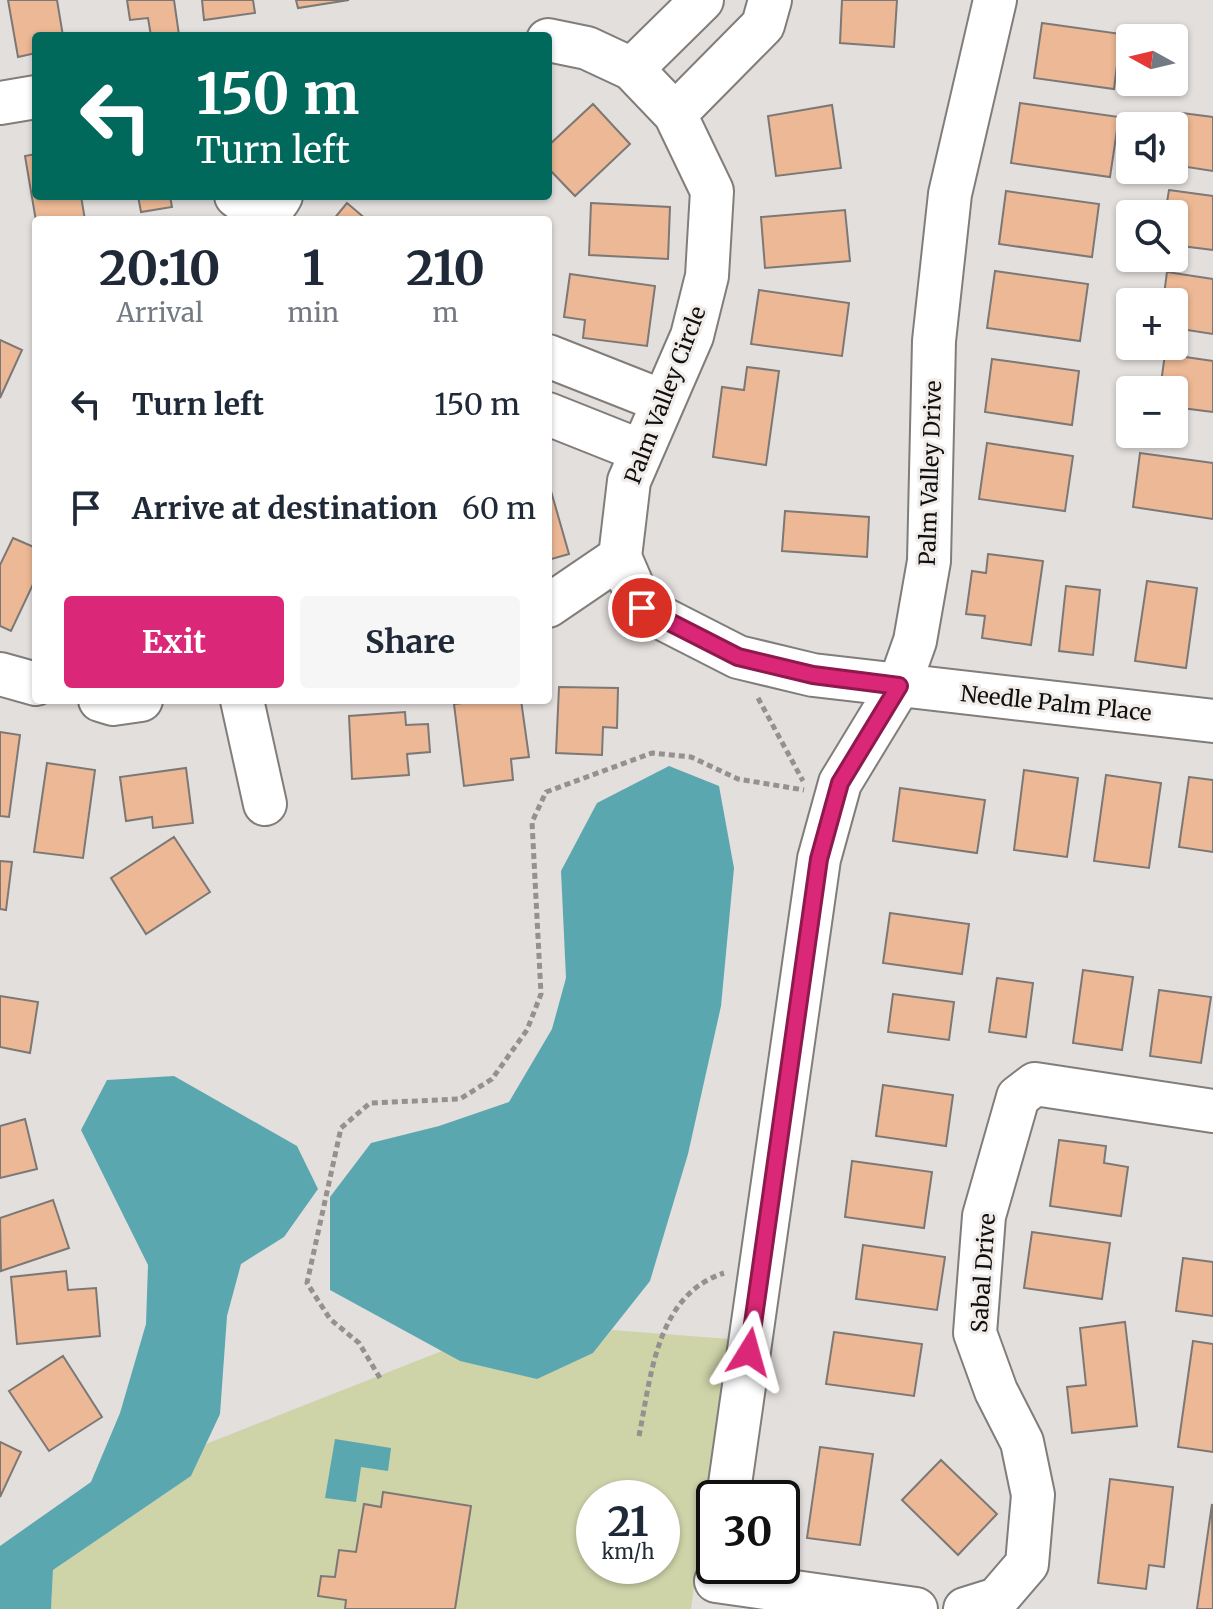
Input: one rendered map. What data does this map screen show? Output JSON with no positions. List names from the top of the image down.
{
  "streets": {
    "street": [
      "Palm Valley Circle",
      "Palm Valley Drive",
      "Needle Palm Place",
      "Sabal Drive"
    ]
  },
  "crossings": [
    ["Palm Valley Circle", "Needle Palm Place"],
    ["Palm Valley Drive", "Needle Palm Place"]
  ],
  "north": "left",
  "page": {
    "map_buttons": ["+", "−"],
    "turn": ["150 m", "Turn left"],
    "eta": [
      "20:10",
      "Arrival",
      "1",
      "min",
      "210",
      "m"
    ],
    "list": [
      {
        "name": "Turn left",
        "value": "150 m"
      },
      {
        "name": "Arrive at destination",
        "value": "60 m"
      }
    ],
    "buttons": ["Exit", "Share"],
    "speed": "21 km/h",
    "limit": "30"
  }
}
